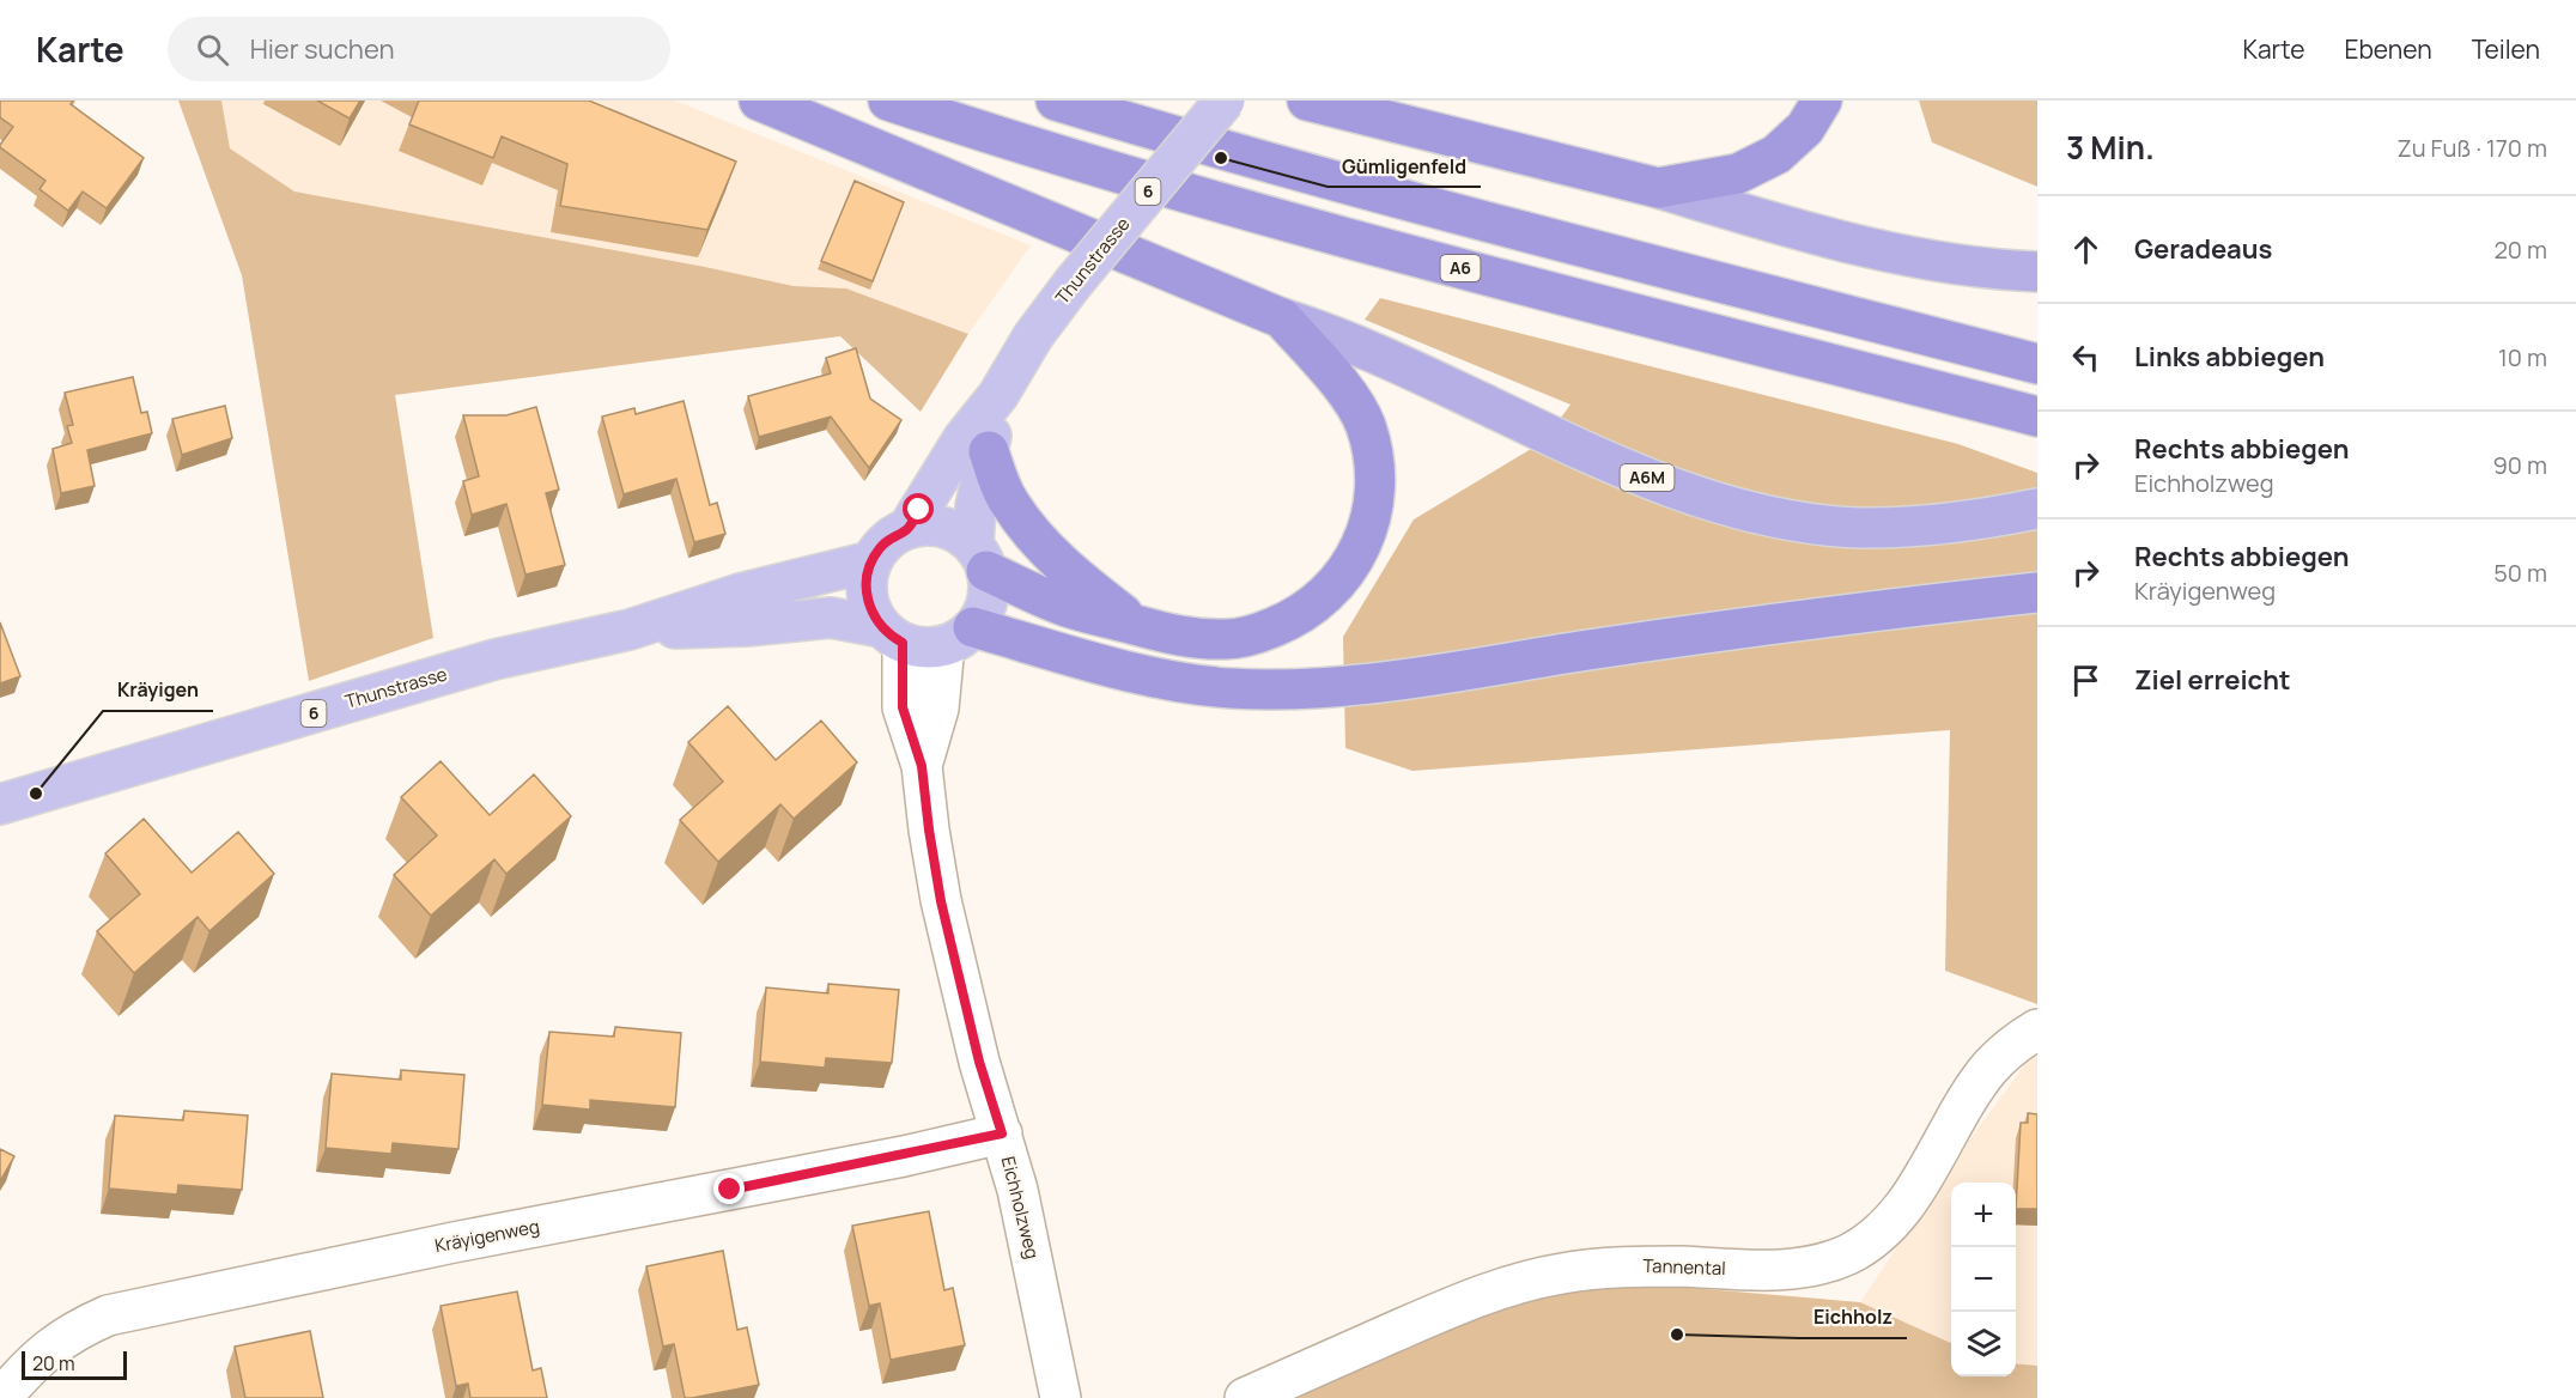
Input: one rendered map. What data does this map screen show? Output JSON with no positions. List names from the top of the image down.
{
  "streets": {
    "highway": ["A6", "A6M"],
    "main road": ["6", "Thunstrasse"],
    "street": ["Eichholzweg", "Kräyigenweg", "Tannental"]
  },
  "crossings": [
    ["Thunstrasse", "Eichholzweg"],
    ["Eichholzweg", "Kräyigenweg"]
  ],
  "places": ["Gümligenfeld", "Kräyigen", "Eichholz"],
  "scale_bar": "20 m",
  "page": {
    "header": "Karte",
    "search": "Hier suchen",
    "nav": ["Karte", "Ebenen", "Teilen"],
    "heading": ["3 Min.", "Zu Fuß · 170 m"],
    "list": [
      ["Geradeaus", "20 m"],
      ["Links abbiegen", "10 m"],
      ["Rechts abbiegen", "Eichholzweg", "90 m"],
      ["Rechts abbiegen", "Kräyigenweg", "50 m"],
      "Ziel erreicht"
    ],
    "map_buttons": ["+", "−"],
    "scale": "20 m"
  }
}
